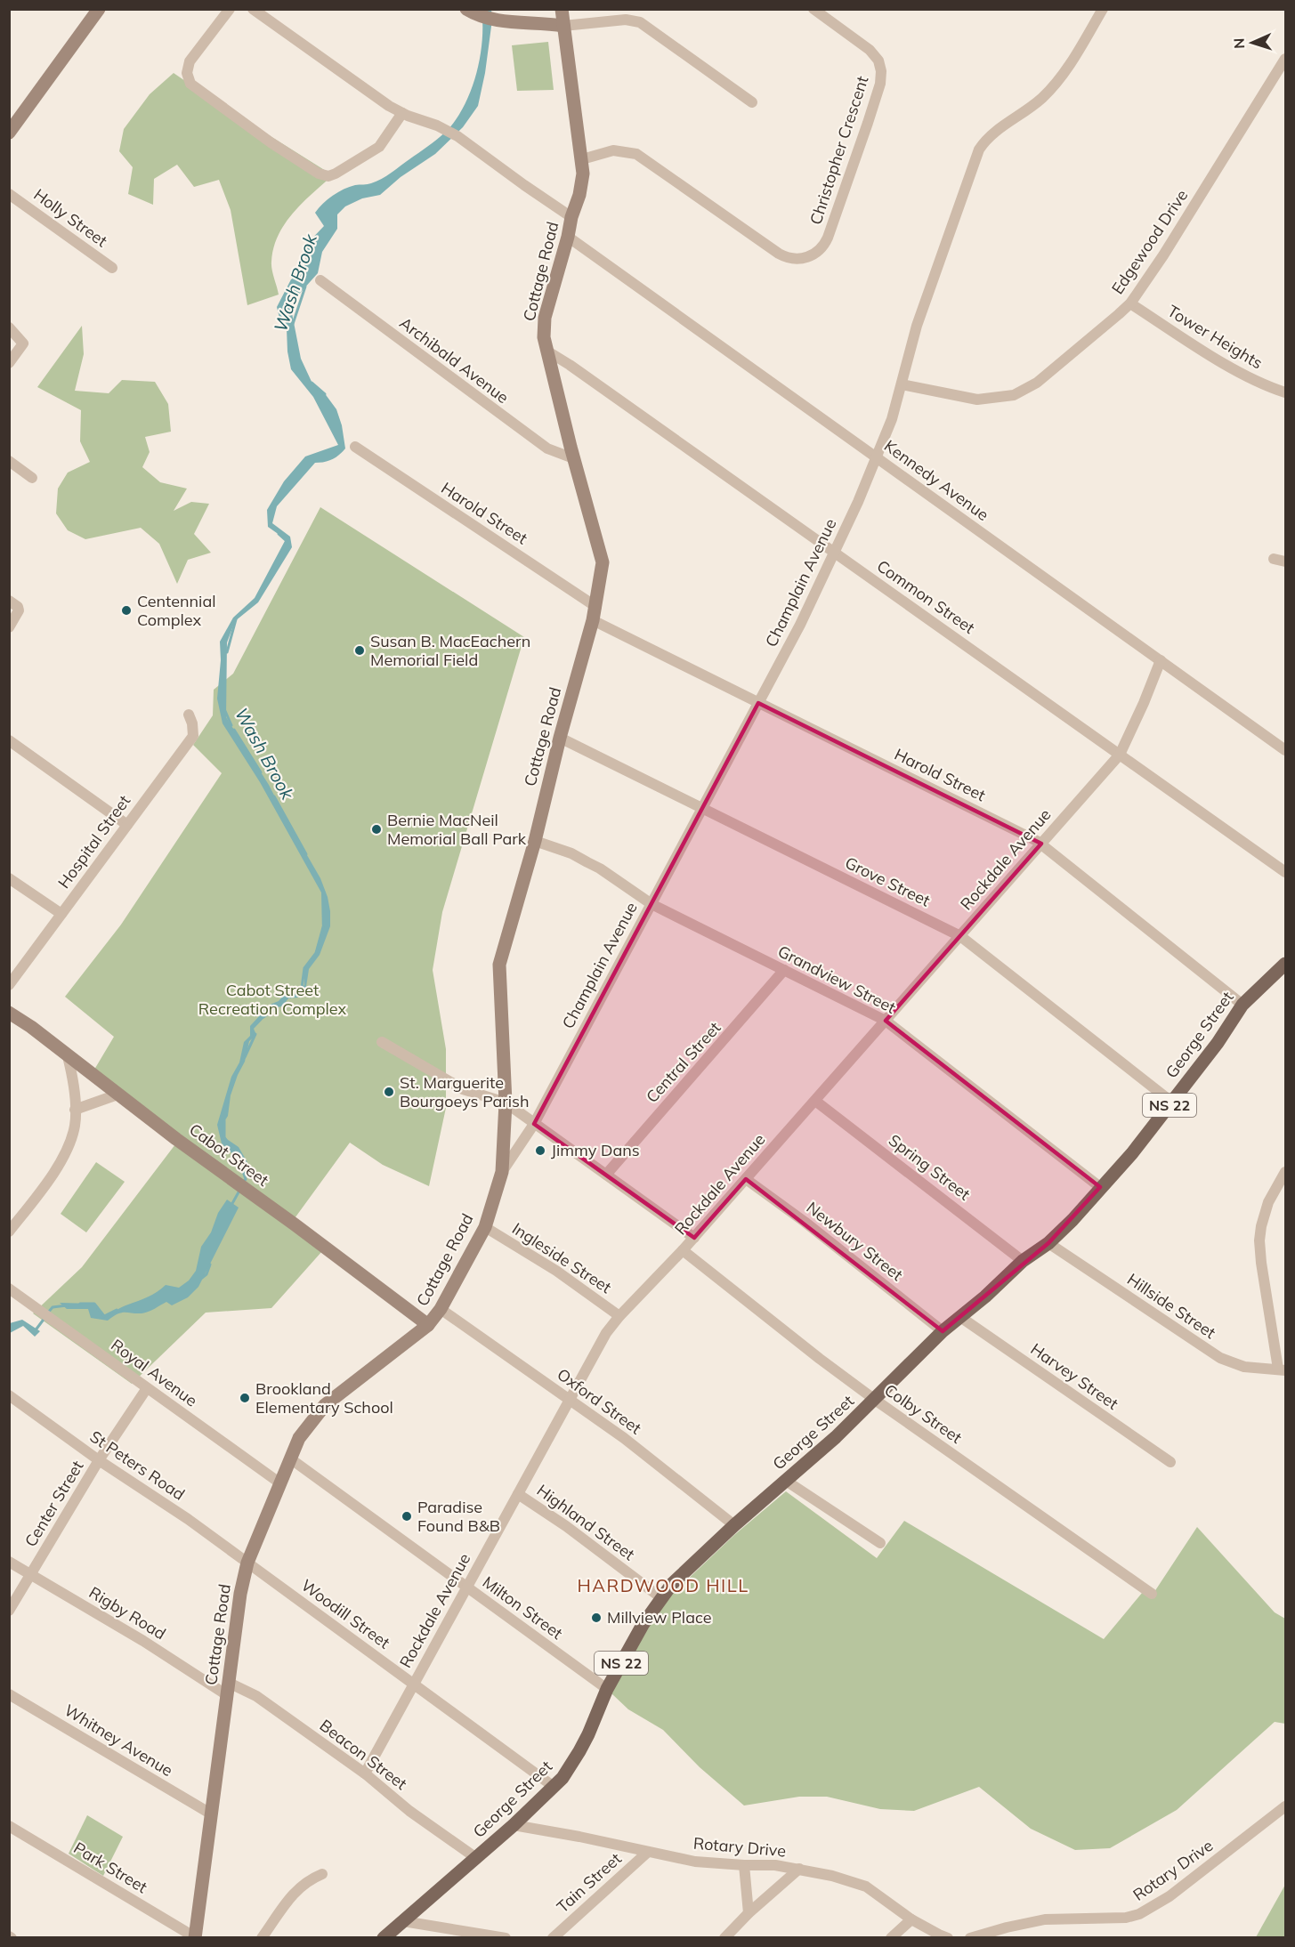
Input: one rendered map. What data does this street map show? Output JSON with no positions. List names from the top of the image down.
{
  "streets": {
    "main road": [
      "Cottage Road",
      "George Street",
      "NS 22",
      "Cabot Street"
    ],
    "street": [
      "Christopher Crescent",
      "Holly Street",
      "Edgewood Drive",
      "Tower Heights",
      "Archibald Avenue",
      "Kennedy Avenue",
      "Harold Street",
      "Champlain Avenue",
      "Common Street",
      "Hospital Street",
      "Rockdale Avenue",
      "Grove Street",
      "Grandview Street",
      "Central Street",
      "Spring Street",
      "Newbury Street",
      "Ingleside Street",
      "Hillside Street",
      "Royal Avenue",
      "Harvey Street",
      "Oxford Street",
      "Colby Street",
      "St Peters Road",
      "Center Street",
      "Highland Street",
      "Milton Street",
      "Rigby Road",
      "Woodill Street",
      "Whitney Avenue",
      "Beacon Street",
      "Rotary Drive",
      "Park Street",
      "Tain Street"
    ]
  },
  "crossings": [
    ["Christopher Crescent", "Cottage Road"],
    ["Edgewood Drive", "Tower Heights"],
    ["Edgewood Drive", "Champlain Avenue"],
    ["Cottage Road", "Archibald Avenue"],
    ["Cottage Road", "Kennedy Avenue"],
    ["Cottage Road", "Harold Street"],
    ["Cottage Road", "Champlain Avenue"],
    ["Cottage Road", "Common Street"],
    ["Cottage Road", "Grove Street"],
    ["Cottage Road", "Grandview Street"],
    ["Cottage Road", "Cabot Street"],
    ["Cottage Road", "Ingleside Street"],
    ["Cottage Road", "Royal Avenue"],
    ["Cottage Road", "Oxford Street"],
    ["Cottage Road", "St Peters Road"],
    ["Cottage Road", "Milton Street"],
    ["Cottage Road", "Rigby Road"],
    ["Cottage Road", "Woodill Street"],
    ["Cottage Road", "Whitney Avenue"],
    ["Cottage Road", "Beacon Street"],
    ["Cottage Road", "Park Street"],
    ["Kennedy Avenue", "Champlain Avenue"],
    ["Kennedy Avenue", "Rockdale Avenue"],
    ["Harold Street", "Champlain Avenue"],
    ["Harold Street", "Rockdale Avenue"],
    ["Harold Street", "George Street"],
    ["Champlain Avenue", "Common Street"],
    ["Champlain Avenue", "Grove Street"],
    ["Champlain Avenue", "Grandview Street"],
    ["Common Street", "Rockdale Avenue"],
    ["Rockdale Avenue", "Grove Street"],
    ["Rockdale Avenue", "Grandview Street"],
    ["Rockdale Avenue", "Spring Street"],
    ["Rockdale Avenue", "Newbury Street"],
    ["Rockdale Avenue", "Ingleside Street"],
    ["Rockdale Avenue", "Oxford Street"],
    ["Rockdale Avenue", "Colby Street"],
    ["Rockdale Avenue", "Highland Street"],
    ["Rockdale Avenue", "Milton Street"],
    ["Rockdale Avenue", "Woodill Street"],
    ["Rockdale Avenue", "Beacon Street"],
    ["Grove Street", "George Street"],
    ["Grandview Street", "George Street"],
    ["Grandview Street", "Central Street"],
    ["George Street", "Spring Street"],
    ["George Street", "Newbury Street"],
    ["George Street", "Hillside Street"],
    ["George Street", "Harvey Street"],
    ["George Street", "Oxford Street"],
    ["George Street", "Colby Street"],
    ["George Street", "Highland Street"],
    ["George Street", "Milton Street"],
    ["George Street", "Woodill Street"],
    ["George Street", "Beacon Street"],
    ["George Street", "Rotary Drive"],
    ["Royal Avenue", "Center Street"],
    ["St Peters Road", "Center Street"],
    ["St Peters Road", "Woodill Street"],
    ["Center Street", "Rigby Road"],
    ["Rigby Road", "Beacon Street"],
    ["Rotary Drive", "Tain Street"]
  ],
  "districts": ["HARDWOOD HILL"],
  "water": ["Wash Brook"],
  "parks": ["Cabot Street Recreation Complex"],
  "places": [
    "Centennial Complex",
    "Susan B. MacEachern Memorial Field",
    "Bernie MacNeil Memorial Ball Park",
    "St. Marguerite Bourgoeys Parish",
    "Jimmy Dans",
    "Brookland Elementary School",
    "Paradise Found B&B",
    "Millview Place"
  ],
  "north": "left"
}
